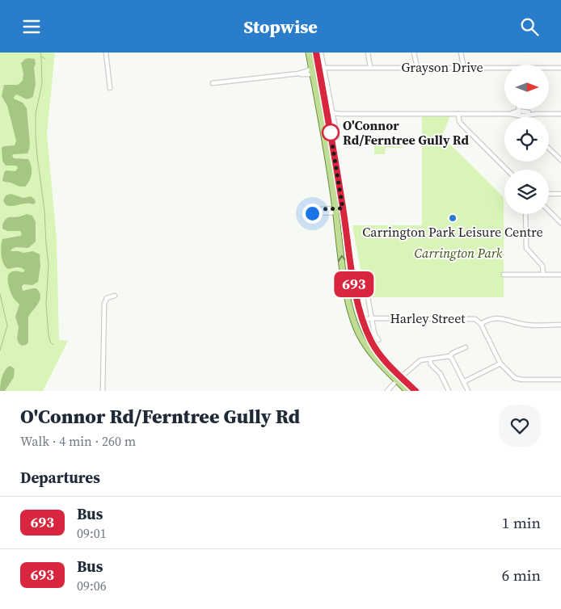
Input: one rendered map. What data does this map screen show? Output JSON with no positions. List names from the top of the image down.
{
  "streets": {
    "street": ["Grayson Drive", "Harley Street"]
  },
  "parks": ["Carrington Park"],
  "places": ["O'Connor Rd/Ferntree Gully Rd", "Carrington Park Leisure Centre"],
  "lines": ["bus line 693"],
  "north": "right",
  "page": {
    "header": "Stopwise",
    "on_map": "693",
    "heading": [
      ["O'Connor Rd/Ferntree Gully Rd", "Walk · 4 min · 260 m"],
      "Departures"
    ],
    "list": [
      {
        "mark": "693",
        "name": "Bus",
        "note": "09:01",
        "value": "1 min"
      },
      {
        "mark": "693",
        "name": "Bus",
        "note": "09:06",
        "value": "6 min"
      }
    ]
  }
}
